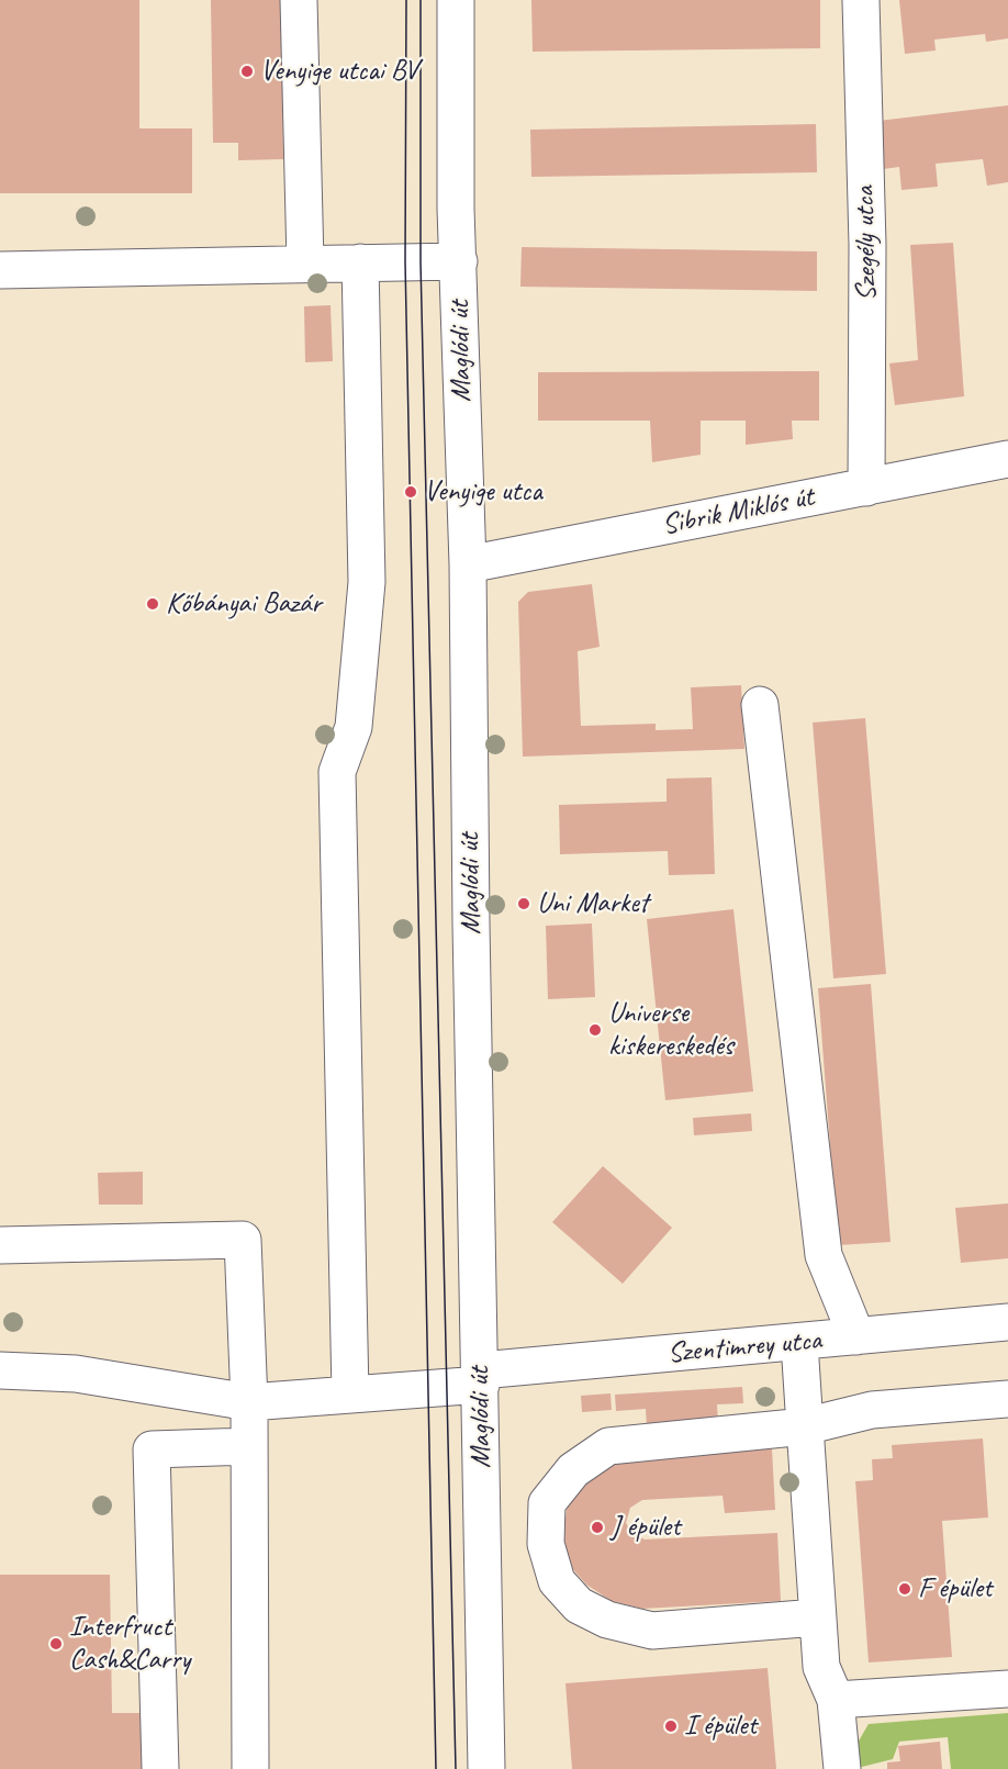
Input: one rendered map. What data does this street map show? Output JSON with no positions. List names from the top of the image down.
{
  "streets": {
    "street": [
      "Szegély utca",
      "Maglódi út",
      "Sibrik Miklós út",
      "Szentimrey utca"
    ]
  },
  "crossings": [
    ["Szegély utca", "Sibrik Miklós út"],
    ["Maglódi út", "Sibrik Miklós út"],
    ["Maglódi út", "Szentimrey utca"]
  ],
  "places": [
    "Venyige utcai BV",
    "Venyige utca",
    "Kőbányai Bazár",
    "Uni Market",
    "Universe kiskereskedés",
    "J épület",
    "F épület",
    "Interfruct Cash&Carry",
    "I épület"
  ]
}
